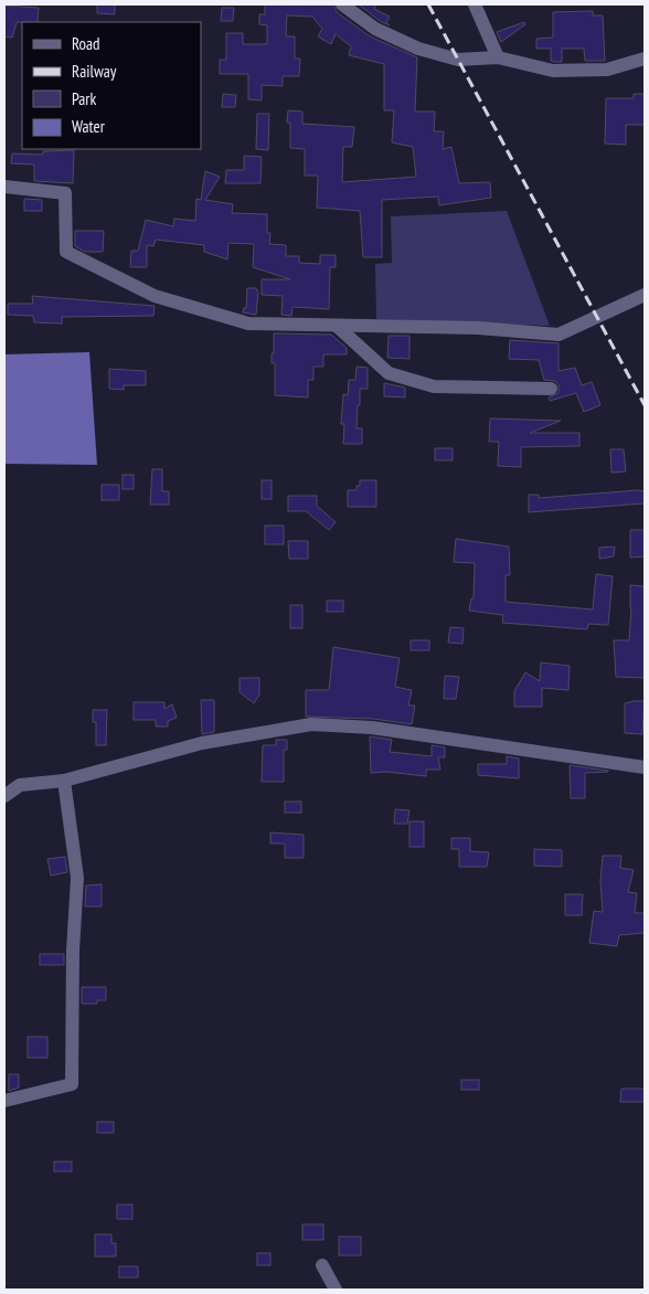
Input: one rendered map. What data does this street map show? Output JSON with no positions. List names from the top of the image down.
{
  "legend": [
    "Road",
    "Railway",
    "Park",
    "Water"
  ]
}
